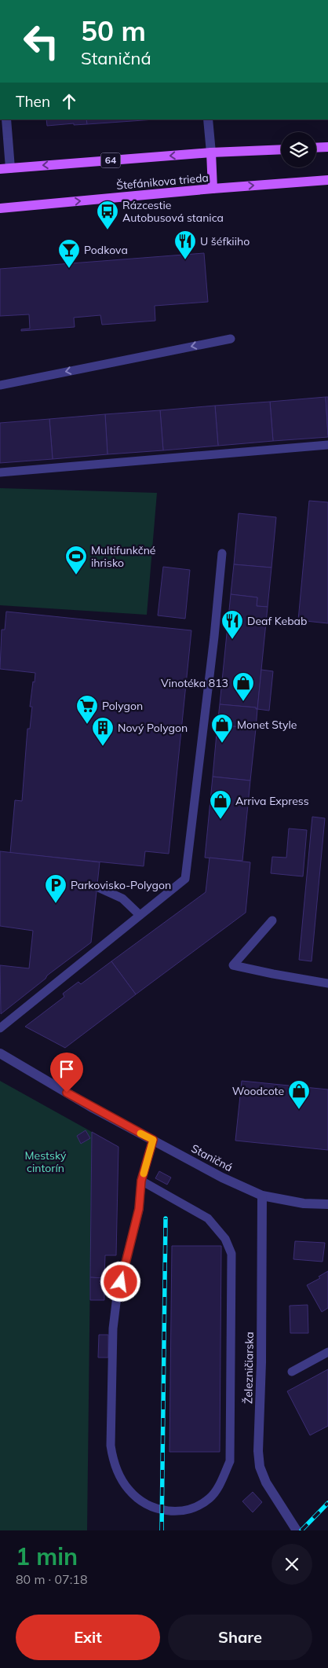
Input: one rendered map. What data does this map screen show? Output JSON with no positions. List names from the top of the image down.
{
  "streets": {
    "main road": ["64", "Štefánikova trieda"],
    "street": ["Staničná", "Železničiarska"]
  },
  "crossings": [
    ["Staničná", "Železničiarska"]
  ],
  "parks": ["Mestský cintorín"],
  "places": {
    "bus stop": ["Rázcestie Autobusová stanica"],
    "restaurant": ["U šéfkiiho", "Deaf Kebab"],
    "bar": ["Podkova"],
    "sports": ["Multifunkčné ihrisko"],
    "shop": [
      "Vinotéka 813",
      "Monet Style",
      "Arriva Express",
      "Woodcote"
    ],
    "supermarket": ["Polygon"],
    "building": ["Nový Polygon"],
    "parking": ["Parkovisko-Polygon"]
  },
  "page": {
    "turn": ["50 m", "Staničná"],
    "then": "Then",
    "heading": ["1 min", "80 m · 07:18"],
    "buttons": ["Exit", "Share"]
  }
}
